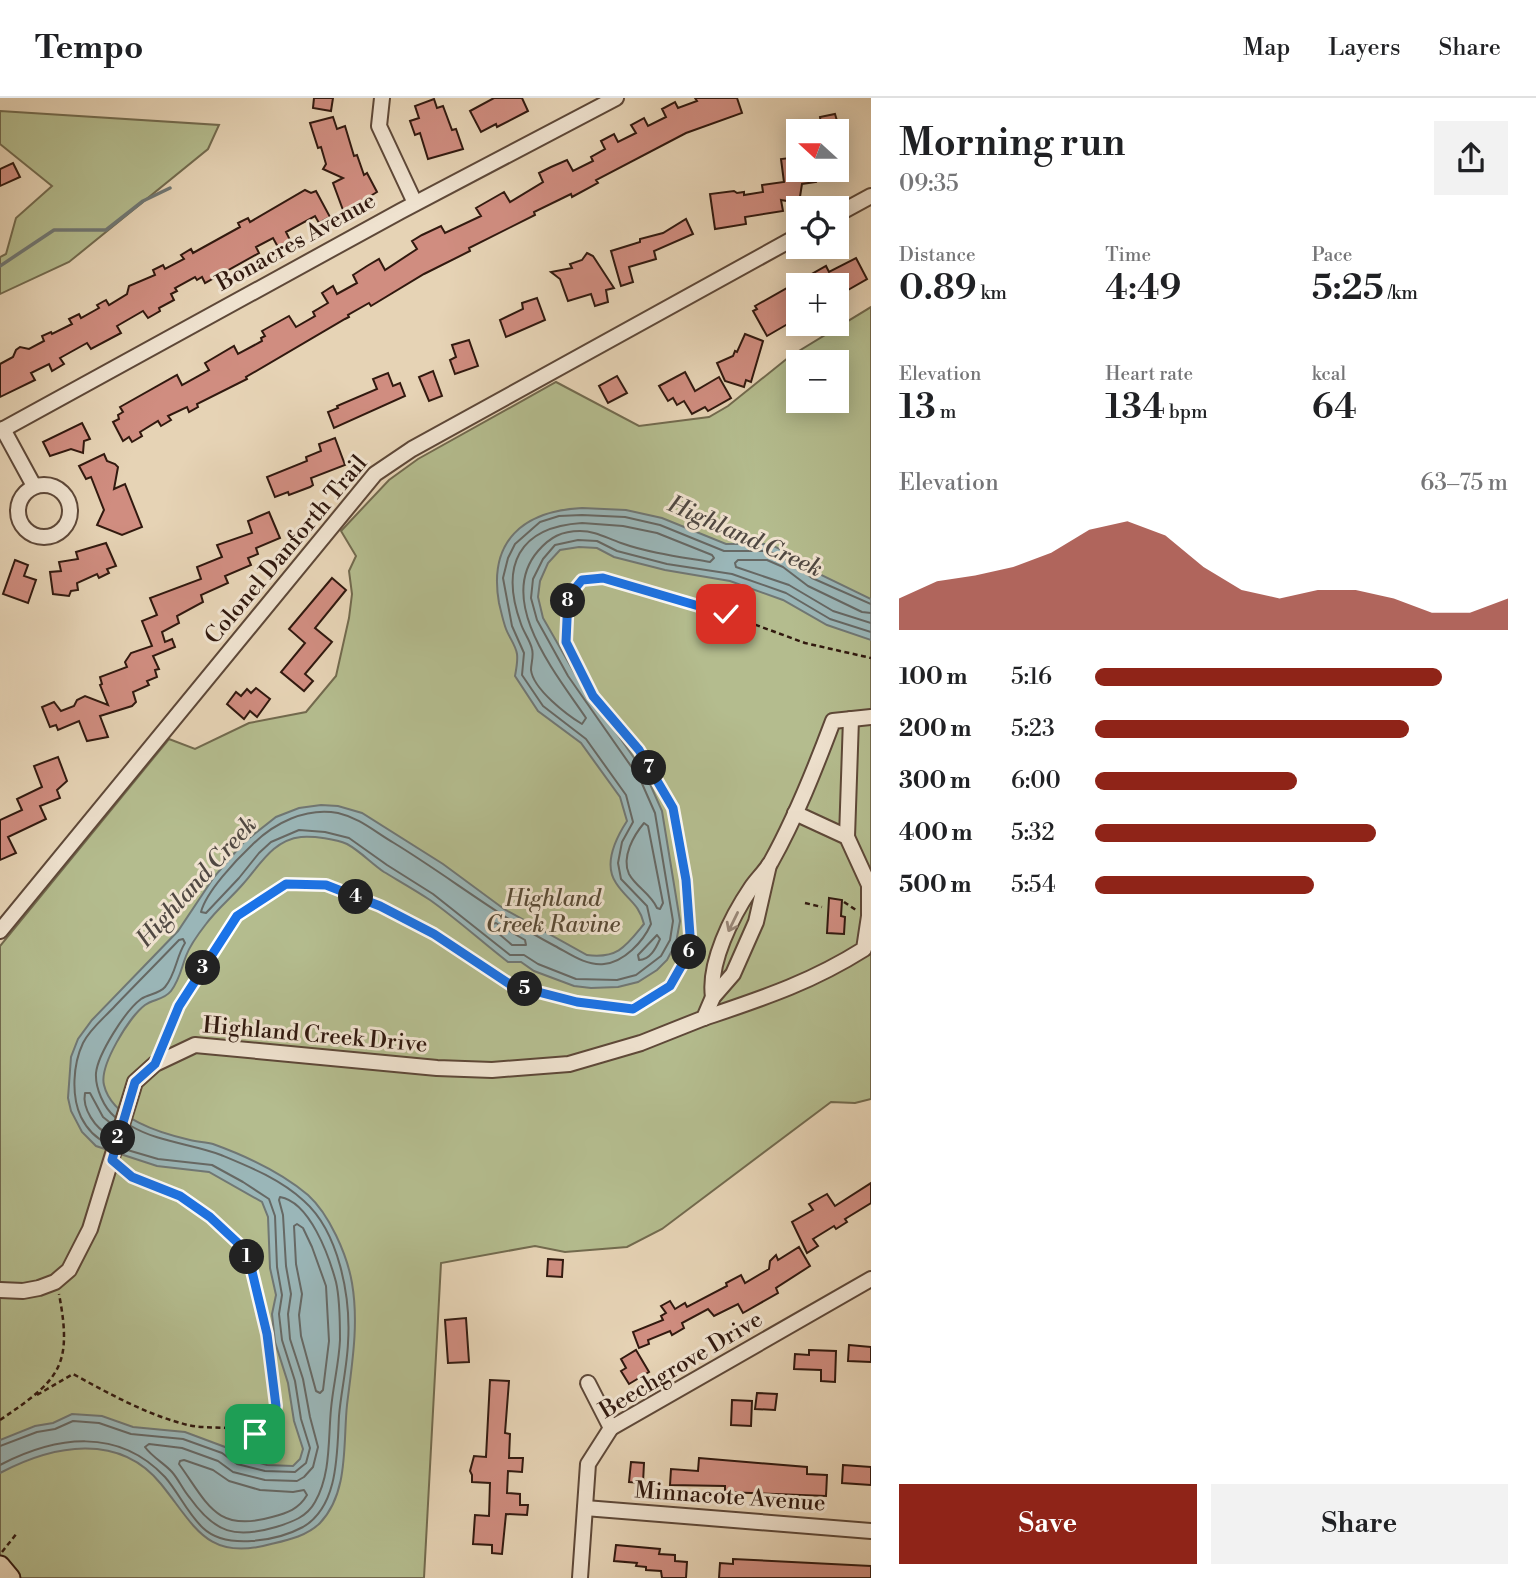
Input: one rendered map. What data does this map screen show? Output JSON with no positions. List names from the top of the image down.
{
  "streets": {
    "street": [
      "Bonacres Avenue",
      "Colonel Danforth Trail",
      "Highland Creek Drive",
      "Beechgrove Drive",
      "Minnacote Avenue"
    ]
  },
  "crossings": [
    ["Beechgrove Drive", "Minnacote Avenue"]
  ],
  "water": ["Highland Creek"],
  "parks": ["Highland Creek Ravine"],
  "north": "left",
  "page": {
    "header": "Tempo",
    "nav": ["Map", "Layers", "Share"],
    "heading": ["Morning run", "09:35"],
    "map_buttons": ["+", "−"],
    "stats": [
      ["Distance", "0.89 km"],
      ["Time", "4:49"],
      ["Pace", "5:25 /km"],
      ["Elevation", "13 m"],
      ["Heart rate", "134 bpm"],
      ["kcal", "64"]
    ],
    "chart": ["Elevation", "63–75 m"],
    "pins": [
      "8",
      "7",
      "4",
      "6",
      "3",
      "5",
      "2",
      "1"
    ],
    "list": [
      {
        "name": "100 m",
        "note": "5:16"
      },
      {
        "name": "200 m",
        "note": "5:23"
      },
      {
        "name": "300 m",
        "note": "6:00"
      },
      {
        "name": "400 m",
        "note": "5:32"
      },
      {
        "name": "500 m",
        "note": "5:54"
      }
    ],
    "buttons": ["Save", "Share"]
  }
}
